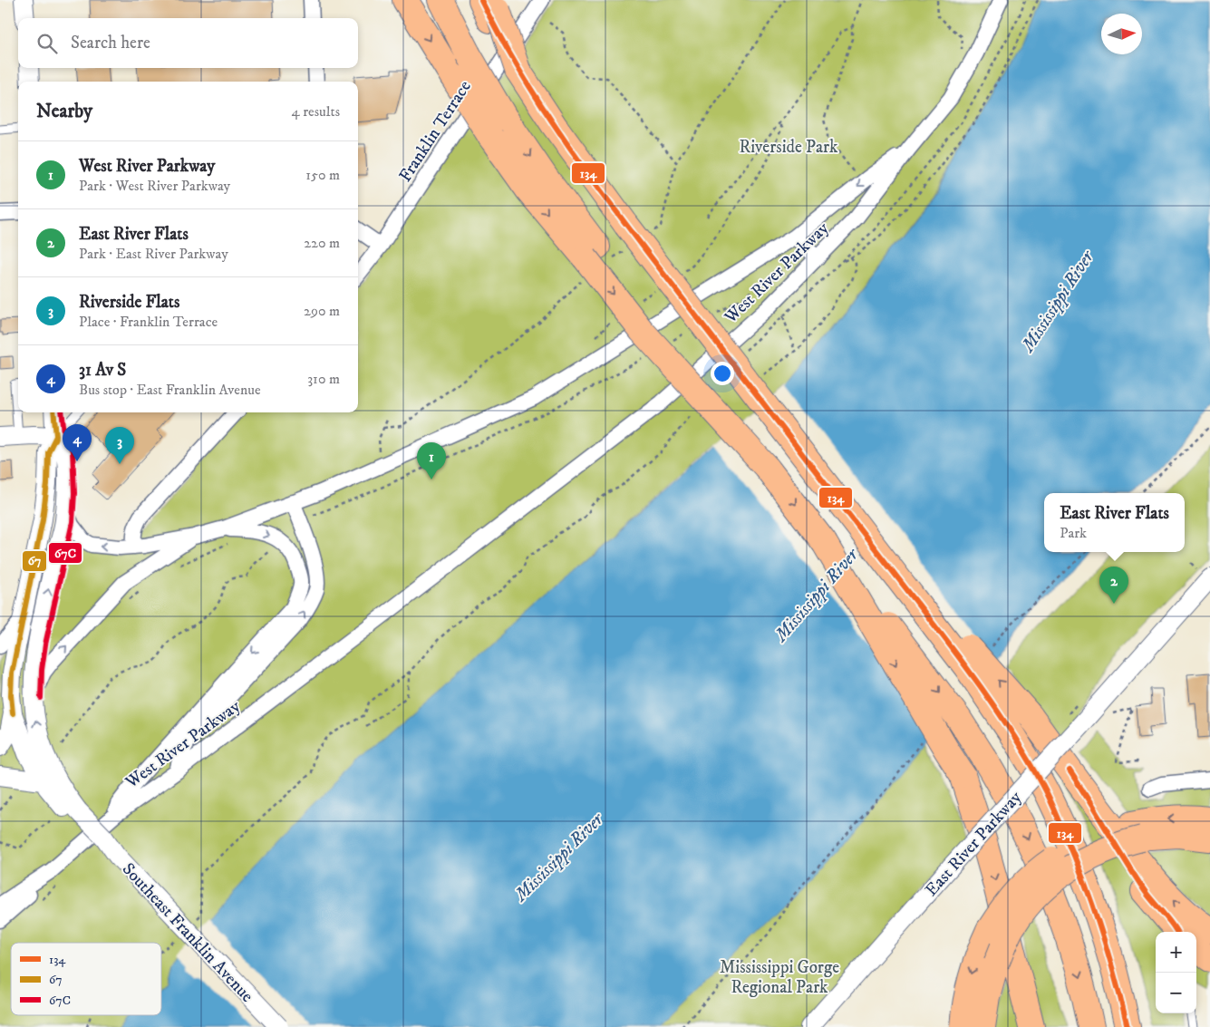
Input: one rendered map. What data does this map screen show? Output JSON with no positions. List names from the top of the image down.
{
  "streets": {
    "street": [
      "Franklin Terrace",
      "West River Parkway",
      "East River Parkway",
      "Southeast Franklin Avenue"
    ]
  },
  "water": ["Mississippi River"],
  "parks": ["Riverside Park", "Mississippi Gorge Regional Park"],
  "lines": ["transit line 134", "transit line 67", "transit line 67C"],
  "legend": ["134", "67", "67C"],
  "north": "right",
  "page": {
    "search": "Search here",
    "heading": ["Nearby", "4 results"],
    "list": [
      {
        "mark": "1",
        "name": "West River Parkway",
        "note": "Park · West River Parkway",
        "value": "150 m"
      },
      {
        "mark": "2",
        "name": "East River Flats",
        "note": "Park · East River Parkway",
        "value": "220 m"
      },
      {
        "mark": "3",
        "name": "Riverside Flats",
        "note": "Place · Franklin Terrace",
        "value": "290 m"
      },
      {
        "mark": "4",
        "name": "31 Av S",
        "note": "Bus stop · East Franklin Avenue",
        "value": "310 m"
      }
    ],
    "pins": [
      "4",
      "3",
      "1",
      "2"
    ],
    "popup": ["East River Flats", "Park"],
    "map_buttons": ["+", "−"]
  }
}
